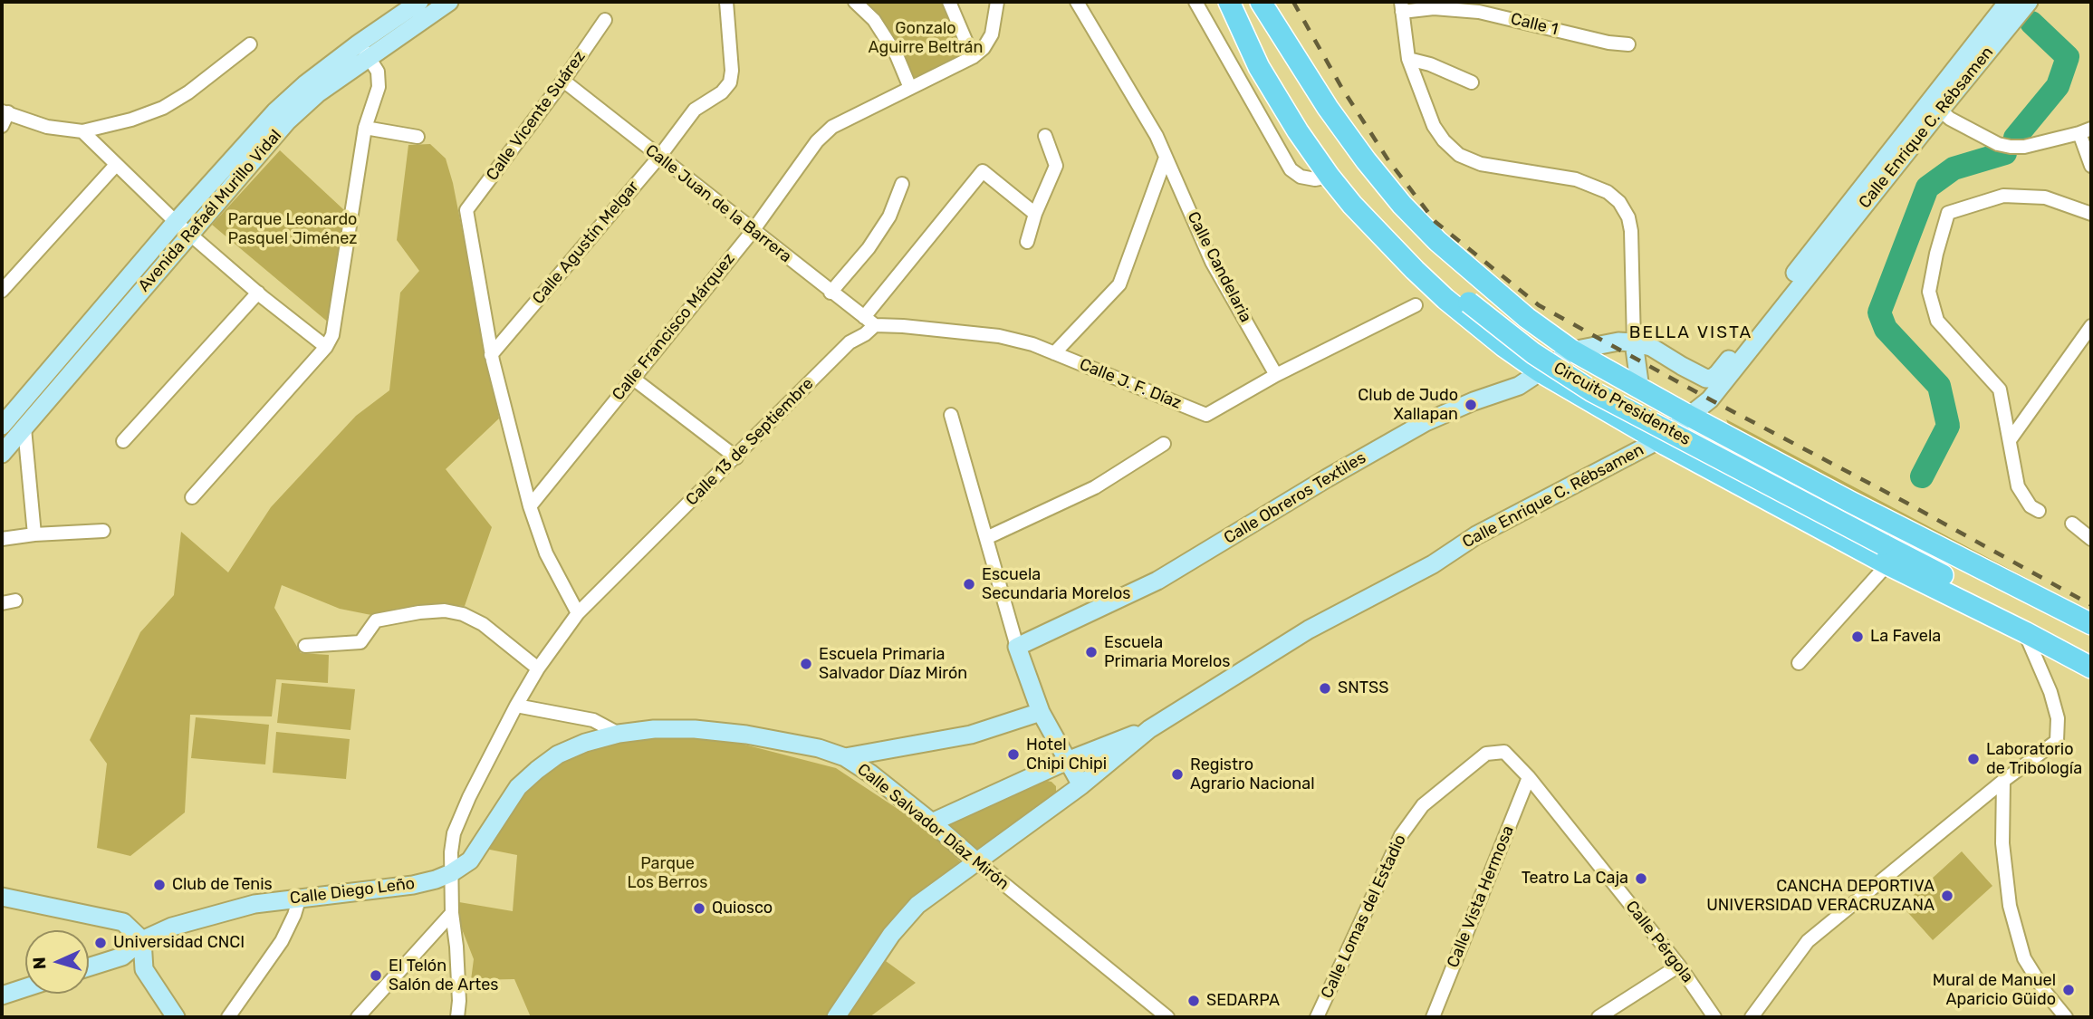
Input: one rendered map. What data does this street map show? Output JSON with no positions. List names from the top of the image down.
{
  "streets": {
    "main road": [
      "Calle Enrique C. Rébsamen",
      "Avenida Rafaél Murillo Vidal",
      "Circuito Presidentes",
      "Calle Obreros Textiles",
      "Calle Salvador Díaz Mirón",
      "Calle Diego Leño"
    ],
    "street": [
      "Calle 1",
      "Calle Vicente Suárez",
      "Calle Juan de la Barrera",
      "Calle Agustín Melgar",
      "Calle Candelaria",
      "Calle Francisco Márquez",
      "Calle J. F. Díaz",
      "Calle 13 de Septiembre",
      "Calle Vista Hermosa",
      "Calle Lomas del Estadio",
      "Calle Pérgola"
    ]
  },
  "crossings": [
    ["Calle Vicente Suárez", "Calle Juan de la Barrera"],
    ["Calle Vicente Suárez", "Calle Agustín Melgar"],
    ["Calle Enrique C. Rébsamen", "Calle Obreros Textiles"],
    ["Calle Enrique C. Rébsamen", "Calle Salvador Díaz Mirón"],
    ["Calle Juan de la Barrera", "Calle Agustín Melgar"],
    ["Calle Juan de la Barrera", "Calle Francisco Márquez"],
    ["Calle Juan de la Barrera", "Calle 13 de Septiembre"],
    ["Calle Candelaria", "Calle J. F. Díaz"],
    ["Calle 13 de Septiembre", "Calle Salvador Díaz Mirón"],
    ["Calle 13 de Septiembre", "Calle Diego Leño"],
    ["Calle Salvador Díaz Mirón", "Calle Diego Leño"],
    ["Calle Vista Hermosa", "Calle Pérgola"],
    ["Calle Lomas del Estadio", "Calle Pérgola"]
  ],
  "districts": ["BELLA VISTA"],
  "parks": ["Gonzalo Aguirre Beltrán", "Parque Leonardo Pasquel Jiménez", "Parque Los Berros"],
  "places": [
    "Club de Judo Xallapan",
    "Escuela Secundaria Morelos",
    "La Favela",
    "Escuela Primaria Morelos",
    "Escuela Primaria Salvador Díaz Mirón",
    "SNTSS",
    "Hotel Chipi Chipi",
    "Laboratorio de Tribología",
    "Registro Agrario Nacional",
    "Teatro La Caja",
    "Club de Tenis",
    "CANCHA DEPORTIVA UNIVERSIDAD VERACRUZANA",
    "Quiosco",
    "Universidad CNCI",
    "El Telón Salón de Artes",
    "Mural de Manuel Aparicio Güido",
    "SEDARPA"
  ],
  "north": "left"
}
